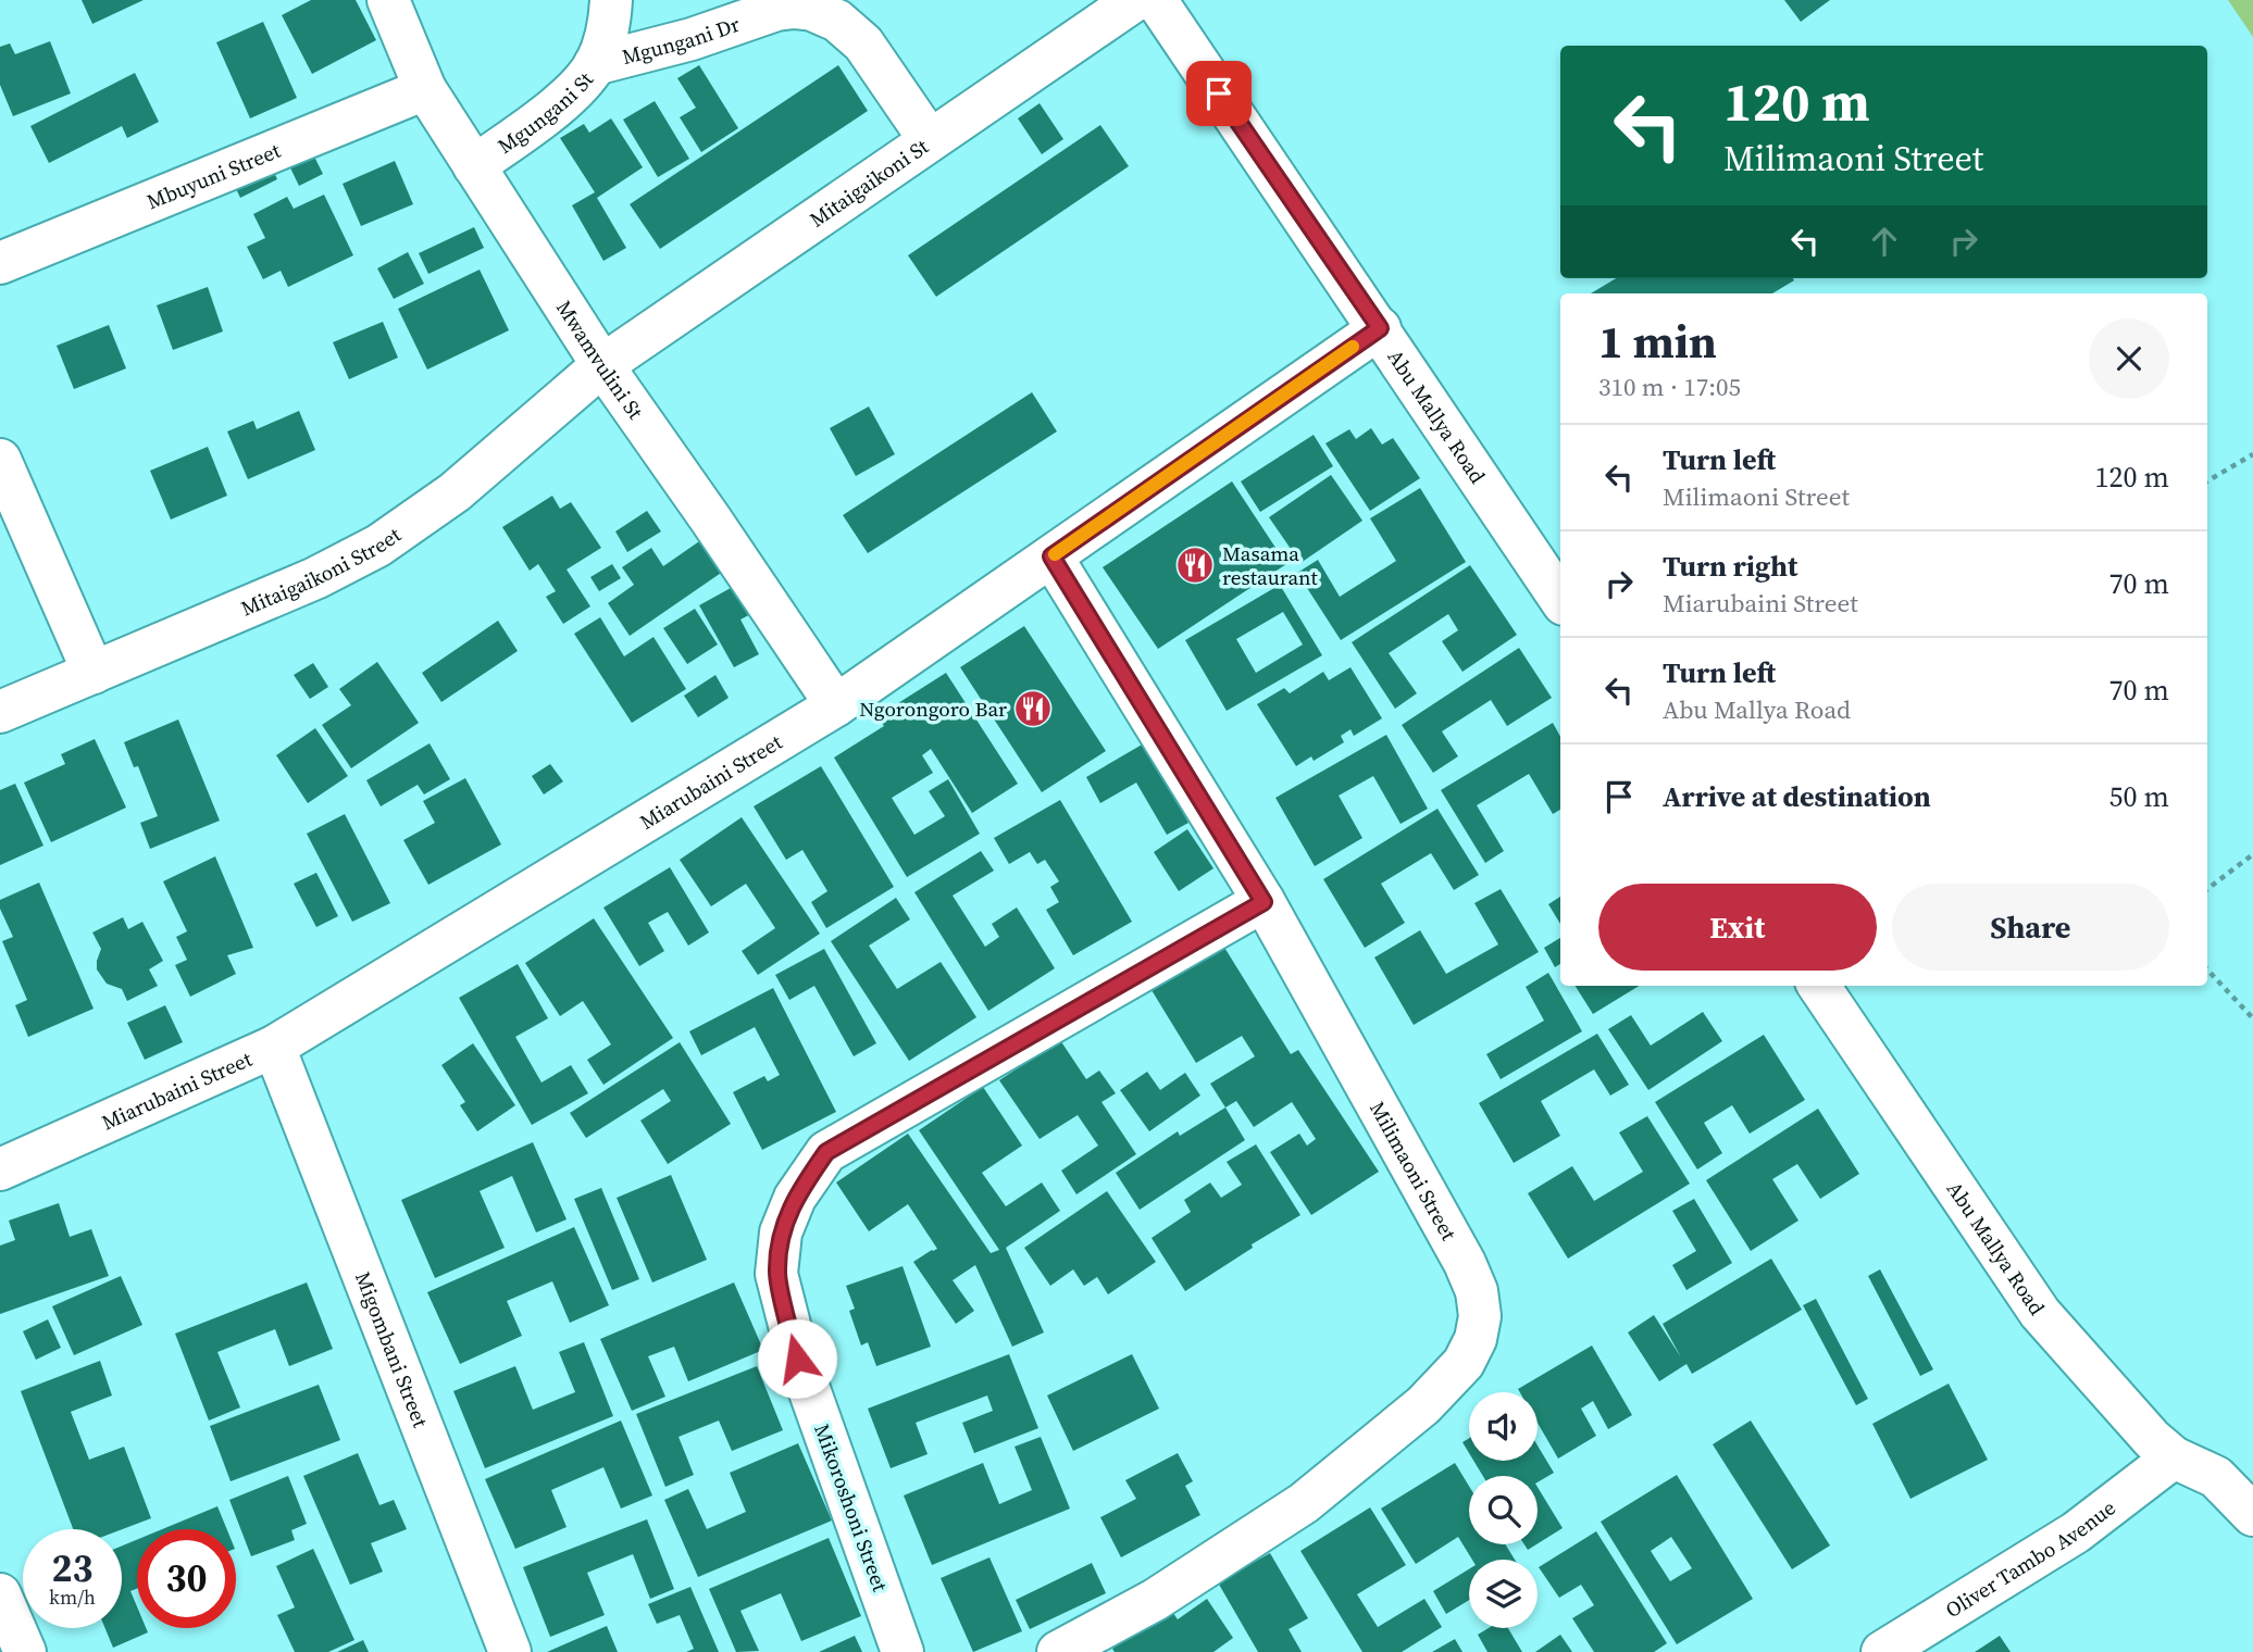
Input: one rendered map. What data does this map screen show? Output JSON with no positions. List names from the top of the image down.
{
  "streets": {
    "street": [
      "Mgungani Dr",
      "Mgungani St",
      "Mbuyuni Street",
      "Mitaigaikoni St",
      "Mwamvulini St",
      "Abu Mallya Road",
      "Mitaigaikoni Street",
      "Miarubaini Street",
      "Milimaoni Street",
      "Migombani Street",
      "Mikoroshoni Street",
      "Oliver Tambo Avenue"
    ]
  },
  "crossings": [
    ["Mgungani Dr", "Mgungani St"],
    ["Mgungani Dr", "Mitaigaikoni St"],
    ["Mgungani St", "Mwamvulini St"],
    ["Mbuyuni Street", "Mwamvulini St"],
    ["Mitaigaikoni St", "Mwamvulini St"],
    ["Mitaigaikoni St", "Mitaigaikoni Street"],
    ["Mwamvulini St", "Mitaigaikoni Street"],
    ["Mwamvulini St", "Miarubaini Street"],
    ["Abu Mallya Road", "Miarubaini Street"],
    ["Abu Mallya Road", "Oliver Tambo Avenue"],
    ["Miarubaini Street", "Milimaoni Street"],
    ["Miarubaini Street", "Migombani Street"],
    ["Milimaoni Street", "Mikoroshoni Street"]
  ],
  "places": {
    "restaurant": ["Masama restaurant", "Ngorongoro Bar"]
  },
  "page": {
    "turn": ["120 m", "Milimaoni Street"],
    "heading": ["1 min", "310 m · 17:05"],
    "list": [
      {
        "name": "Turn left",
        "note": "Milimaoni Street",
        "value": "120 m"
      },
      {
        "name": "Turn right",
        "note": "Miarubaini Street",
        "value": "70 m"
      },
      {
        "name": "Turn left",
        "note": "Abu Mallya Road",
        "value": "70 m"
      },
      {
        "name": "Arrive at destination",
        "value": "50 m"
      }
    ],
    "buttons": ["Exit", "Share"],
    "speed": "23 km/h",
    "limit": "30"
  }
}
